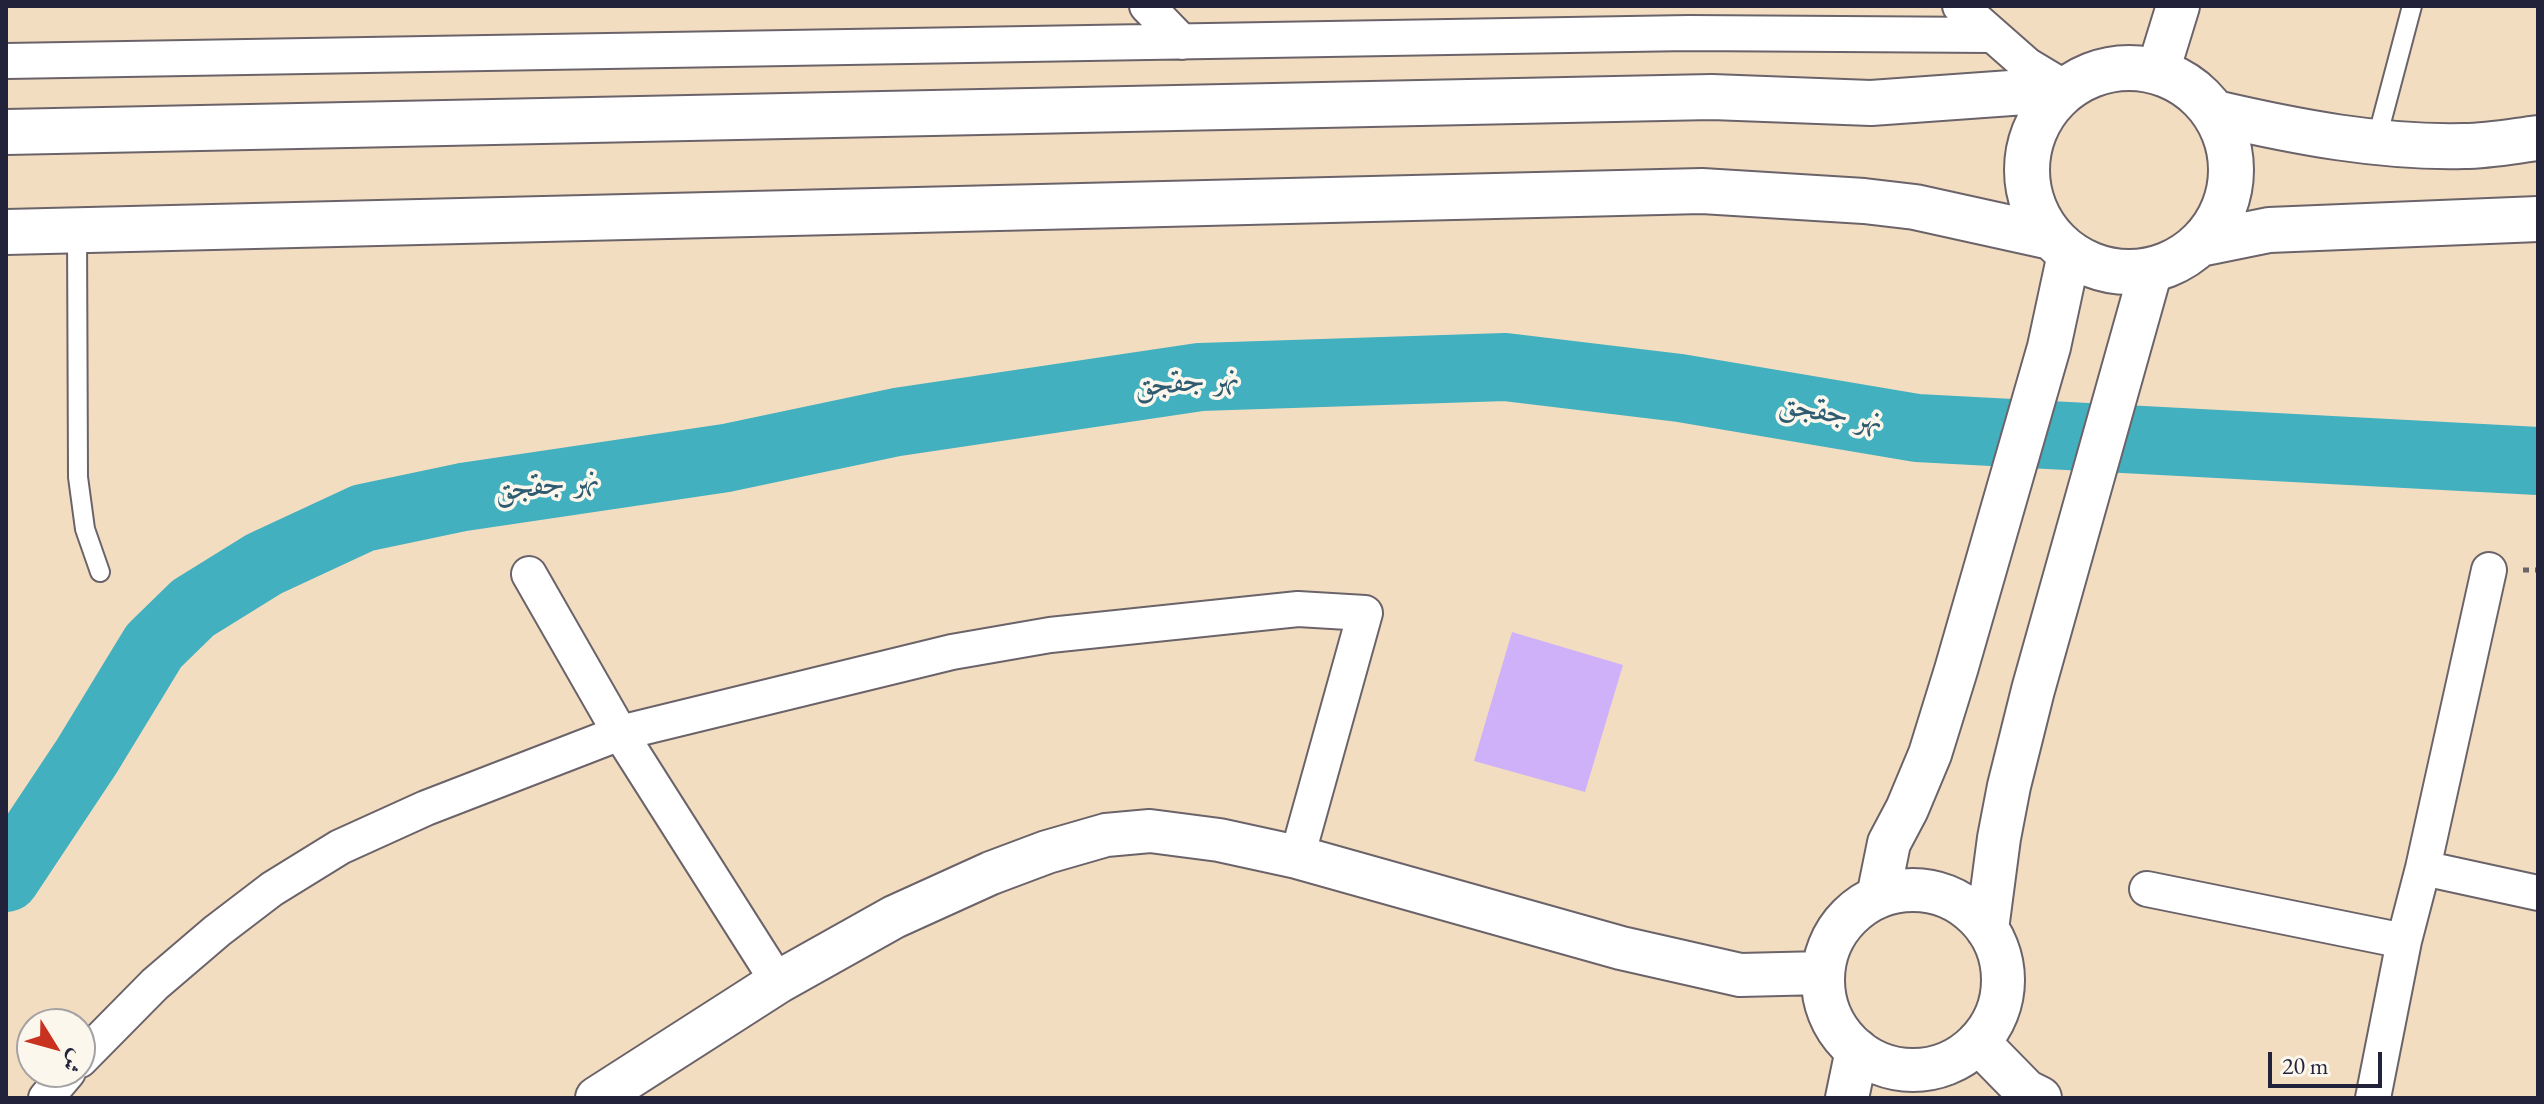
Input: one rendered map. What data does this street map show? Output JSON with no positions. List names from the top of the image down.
{
  "water": ["نهر جقجق"],
  "scale_bar": "20 m",
  "north": "bottom right"
}
